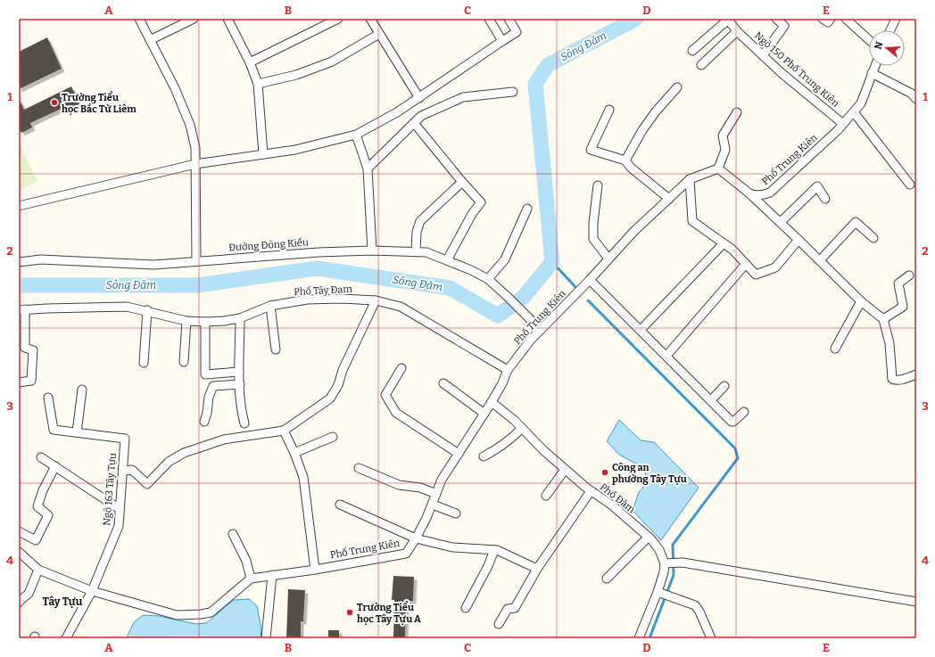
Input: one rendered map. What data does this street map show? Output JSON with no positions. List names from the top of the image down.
{
  "streets": {
    "street": [
      "Ngõ 150 Phố Trung Kiên",
      "Phố Trung Kiên",
      "Đường Đông Kiều",
      "Phố Tây Đam",
      "Ngõ 163 Tây Tựu",
      "Phố Đăm"
    ]
  },
  "crossings": [
    ["Ngõ 150 Phố Trung Kiên", "Phố Trung Kiên"],
    ["Phố Trung Kiên", "Đường Đông Kiều"],
    ["Phố Trung Kiên", "Phố Tây Đam"],
    ["Phố Trung Kiên", "Phố Đăm"]
  ],
  "districts": ["Tây Tựu"],
  "water": ["Sông Đăm"],
  "places": ["Trường Tiểu học Bắc Từ Liêm", "Công an phường Tây Tựu", "Trường Tiểu học Tây Tựu A"],
  "north": "left",
  "grid": {
    "columns": [
      "A",
      "B",
      "C",
      "D",
      "E"
    ],
    "rows": [
      "1",
      "2",
      "3",
      "4"
    ]
  }
}
